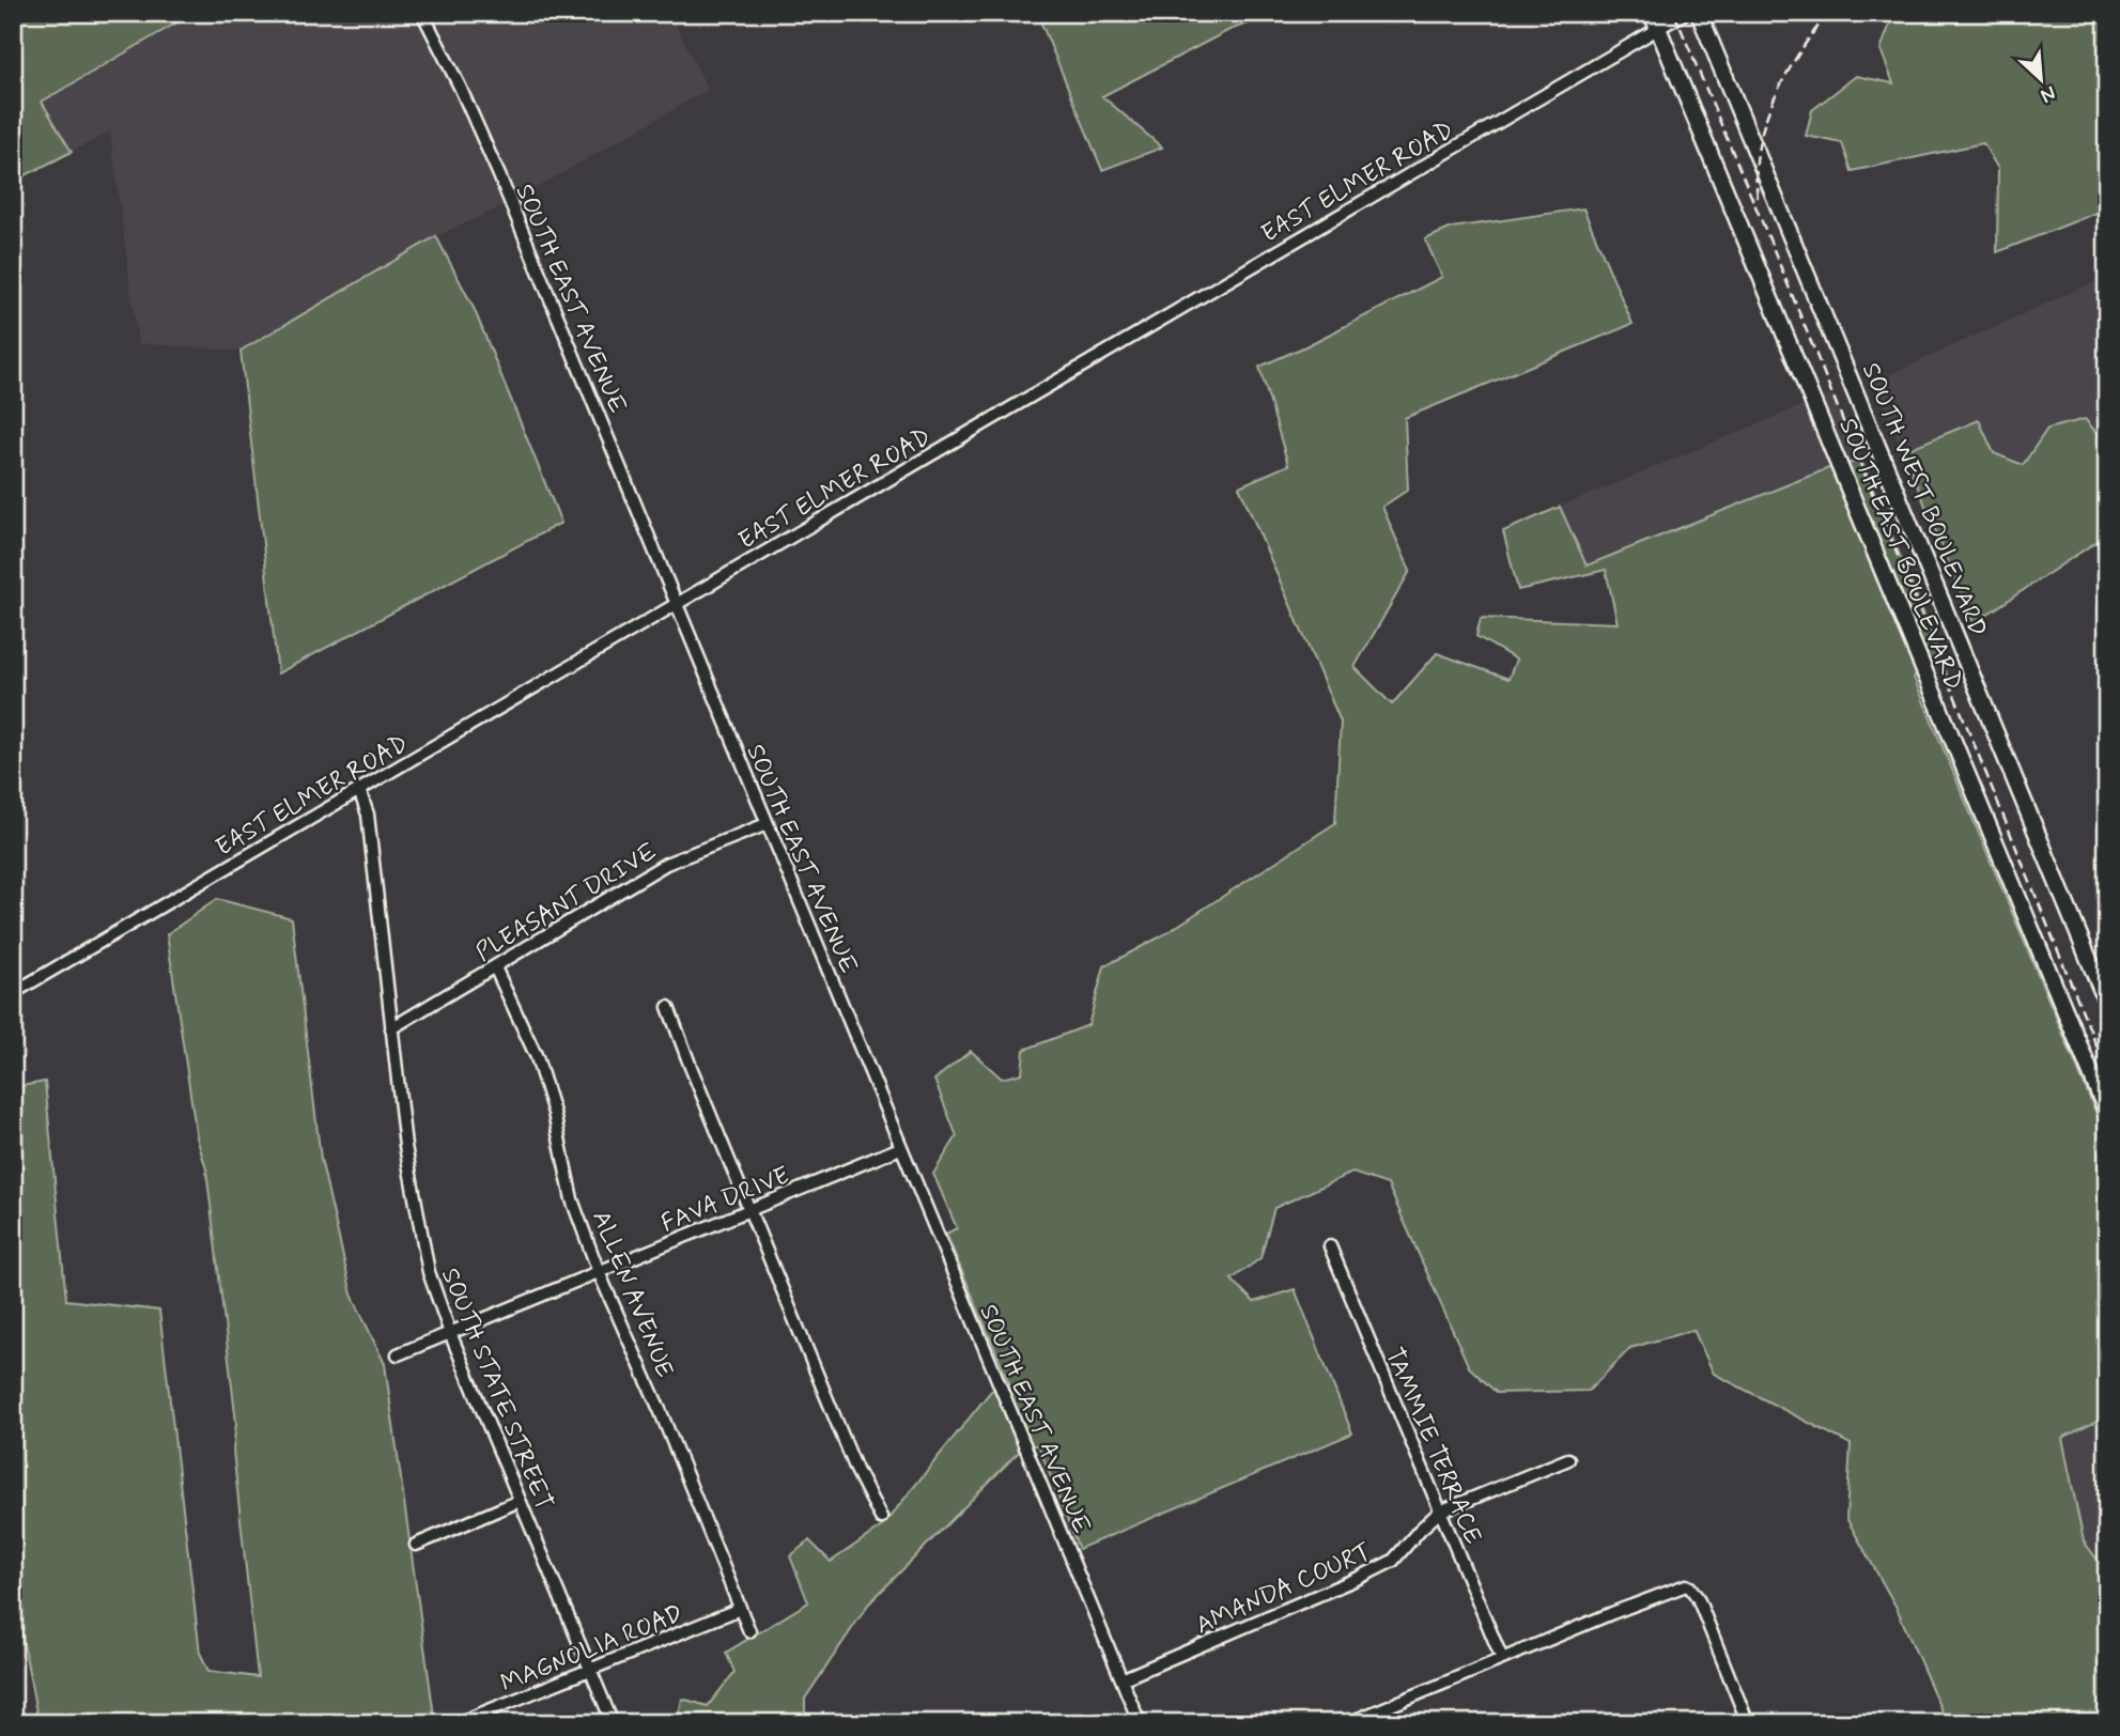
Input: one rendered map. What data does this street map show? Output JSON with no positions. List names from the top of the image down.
{
  "streets": {
    "main road": ["SOUTH WEST BOULEVARD", "SOUTH EAST BOULEVARD"],
    "street": [
      "EAST ELMER ROAD",
      "SOUTH EAST AVENUE",
      "PLEASANT DRIVE",
      "FAVA DRIVE",
      "ALLEN AVENUE",
      "SOUTH STATE STREET",
      "TAMMIE TERRACE",
      "AMANDA COURT",
      "MAGNOLIA ROAD"
    ]
  },
  "crossings": [
    ["EAST ELMER ROAD", "SOUTH EAST AVENUE"],
    ["EAST ELMER ROAD", "SOUTH EAST BOULEVARD"],
    ["EAST ELMER ROAD", "SOUTH STATE STREET"],
    ["SOUTH EAST AVENUE", "PLEASANT DRIVE"],
    ["SOUTH EAST AVENUE", "FAVA DRIVE"],
    ["SOUTH EAST AVENUE", "AMANDA COURT"],
    ["PLEASANT DRIVE", "ALLEN AVENUE"],
    ["PLEASANT DRIVE", "SOUTH STATE STREET"],
    ["FAVA DRIVE", "ALLEN AVENUE"],
    ["FAVA DRIVE", "SOUTH STATE STREET"],
    ["ALLEN AVENUE", "MAGNOLIA ROAD"],
    ["SOUTH STATE STREET", "MAGNOLIA ROAD"],
    ["TAMMIE TERRACE", "AMANDA COURT"]
  ],
  "north": "bottom right"
}
